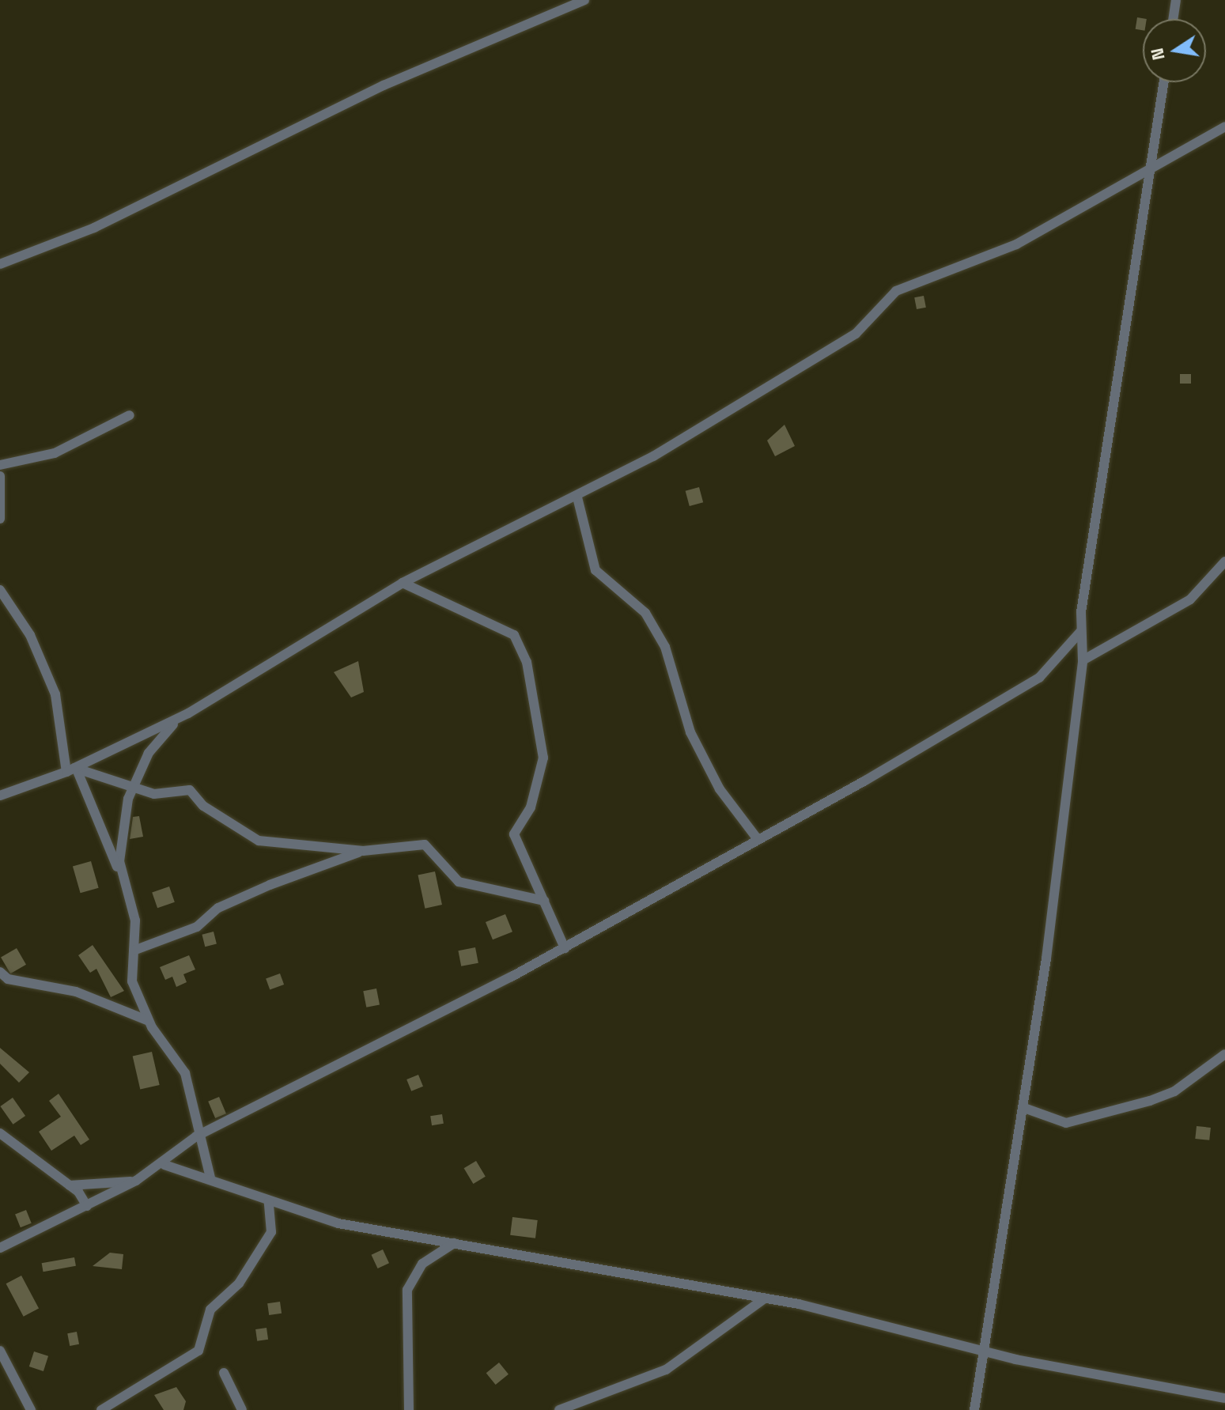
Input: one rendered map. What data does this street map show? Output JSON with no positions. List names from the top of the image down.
{
  "north": "left"
}
